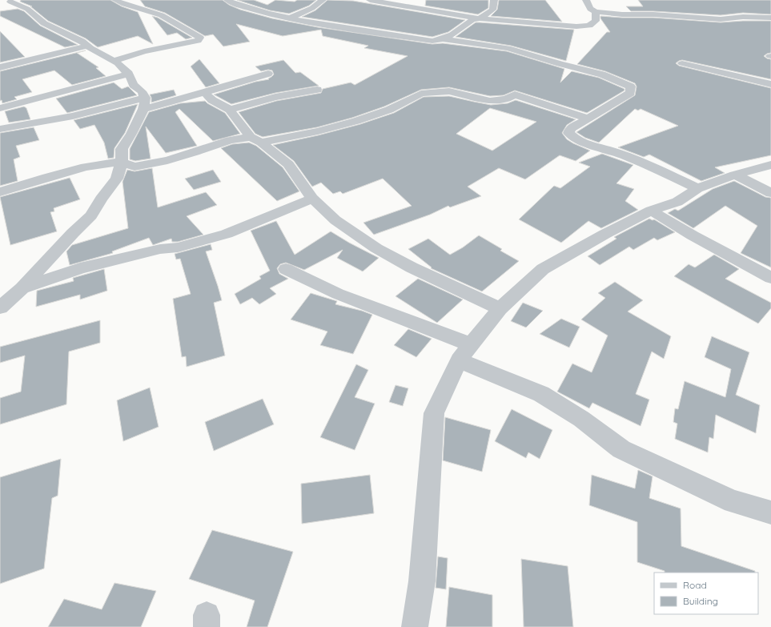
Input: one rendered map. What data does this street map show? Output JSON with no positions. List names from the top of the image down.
{
  "legend": ["Road", "Building"]
}
